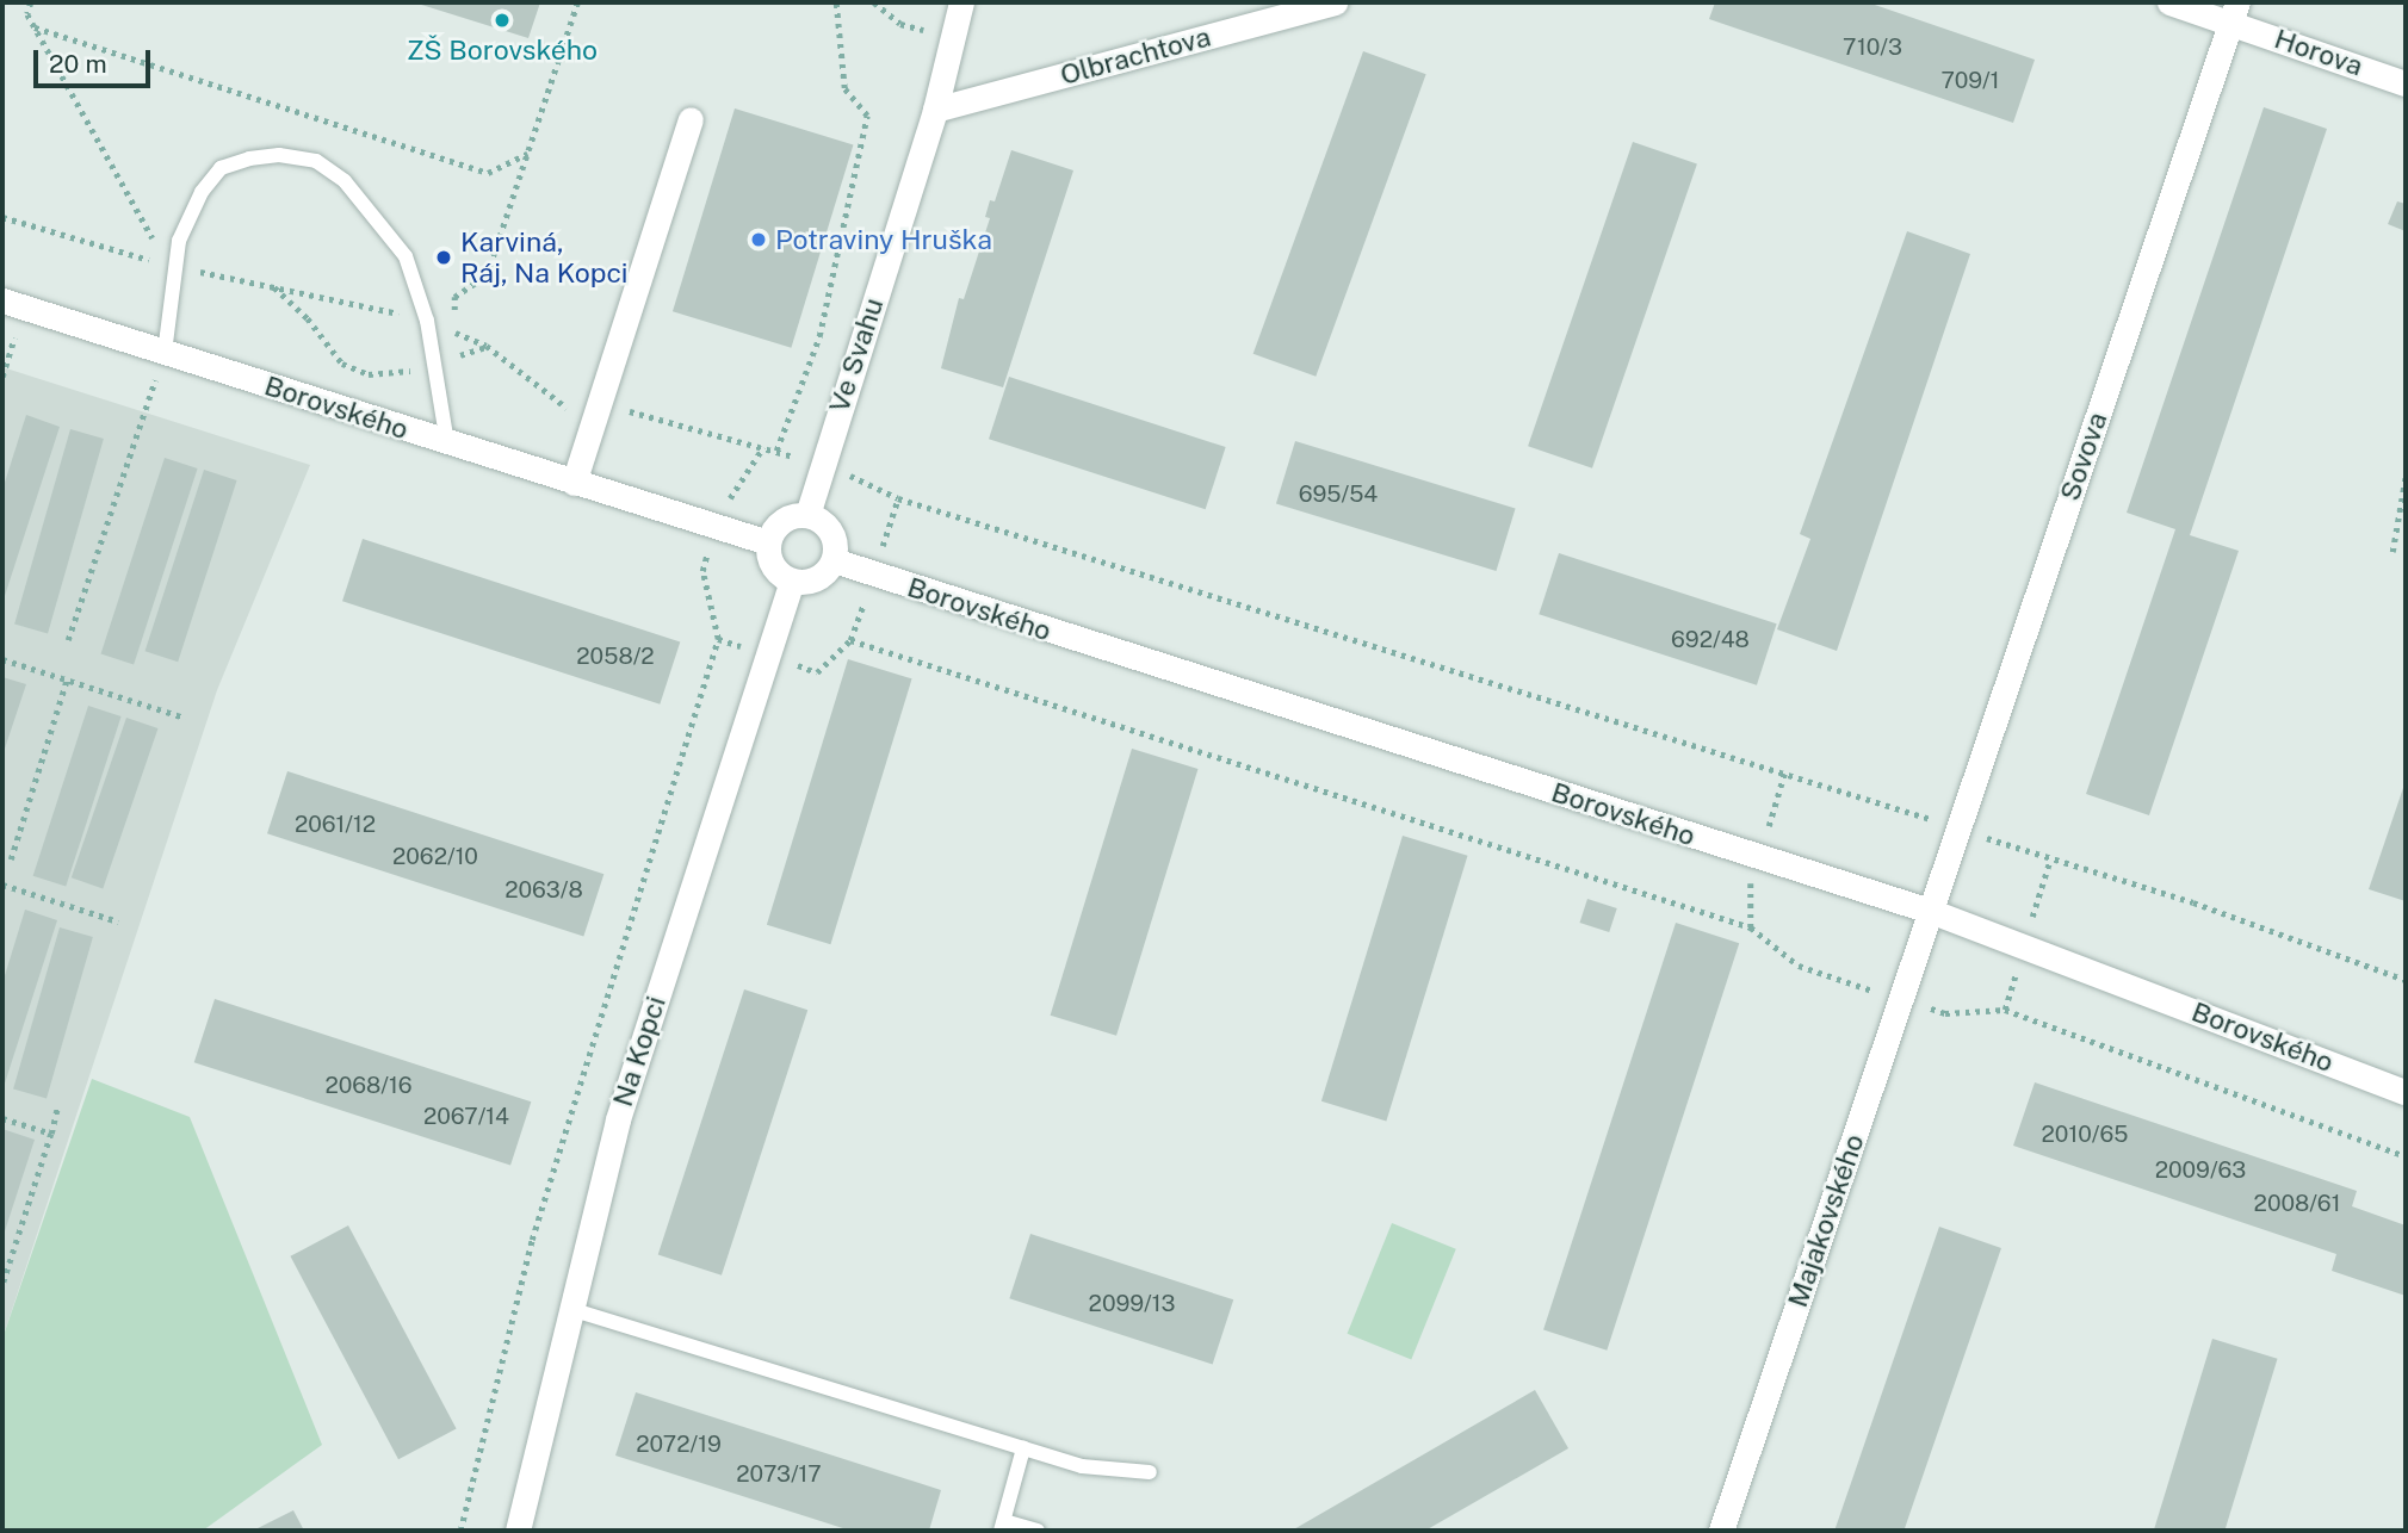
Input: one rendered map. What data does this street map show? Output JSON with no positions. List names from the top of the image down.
{
  "streets": {
    "street": [
      "Horova",
      "Olbrachtova",
      "Ve Svahu",
      "Borovského",
      "Sovova",
      "Na Kopci",
      "Majakovského"
    ]
  },
  "crossings": [
    ["Horova", "Sovova"],
    ["Olbrachtova", "Ve Svahu"],
    ["Ve Svahu", "Borovského"],
    ["Ve Svahu", "Na Kopci"],
    ["Borovského", "Sovova"],
    ["Borovského", "Na Kopci"],
    ["Borovského", "Majakovského"],
    ["Sovova", "Majakovského"]
  ],
  "places": ["ZŠ Borovského", "Potraviny Hruška", "Karviná, Ráj, Na Kopci"],
  "house_numbers": [
    "710/3",
    "709/1",
    "695/54",
    "692/48",
    "2058/2",
    "2061/12",
    "2062/10",
    "2063/8",
    "2068/16",
    "2067/14",
    "2010/65",
    "2009/63",
    "2008/61",
    "2099/13",
    "2072/19",
    "2073/17"
  ],
  "scale_bar": "20 m"
}
